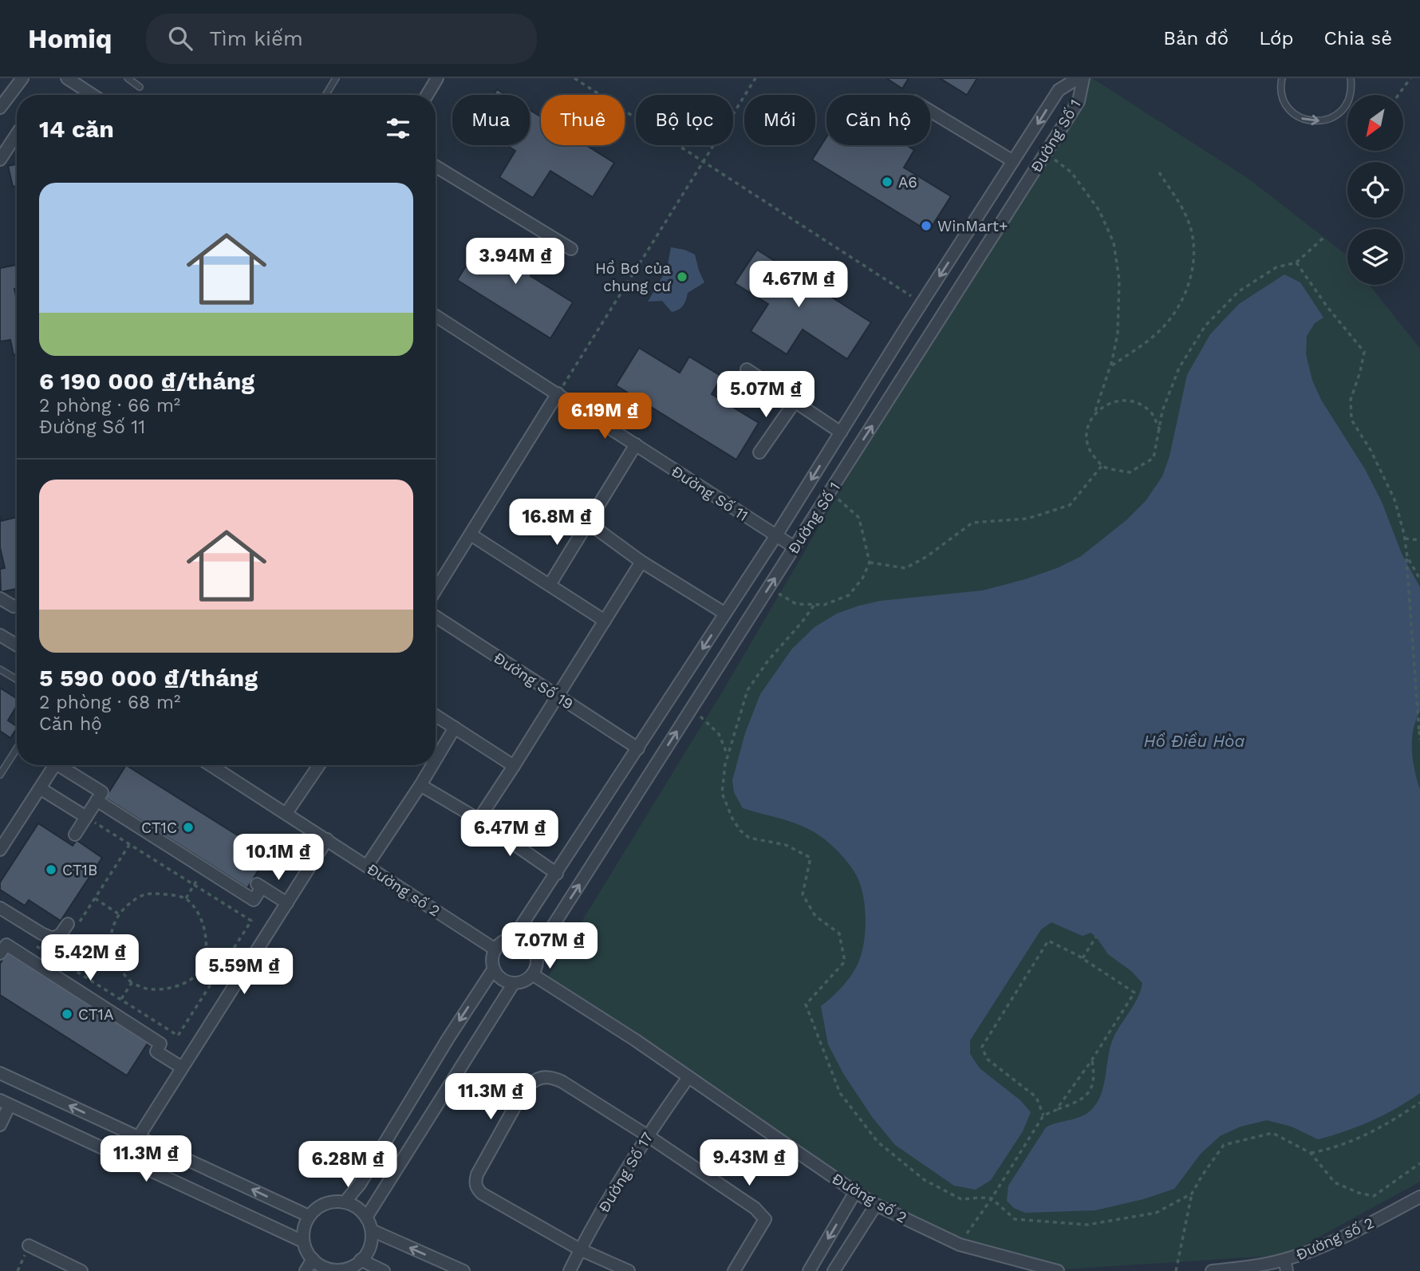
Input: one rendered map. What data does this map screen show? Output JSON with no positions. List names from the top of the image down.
{
  "streets": {
    "street": [
      "Đường Số 1",
      "Đường Số 11",
      "Đường Số 19",
      "Đường số 2",
      "Đường Số 17"
    ]
  },
  "crossings": [
    ["Đường Số 1", "Đường Số 11"],
    ["Đường Số 1", "Đường Số 19"],
    ["Đường Số 1", "Đường số 2"],
    ["Đường số 2", "Đường Số 17"]
  ],
  "water": ["Hồ Điều Hòa"],
  "places": [
    "A6",
    "WinMart+",
    "Hồ Bơ của chung cư",
    "CT1C",
    "CT1B",
    "CT1A"
  ],
  "north": "bottom left",
  "page": {
    "header": "Homiq",
    "search": "Tìm kiếm",
    "nav": ["Bản đồ", "Lớp", "Chia sẻ"],
    "chip": [
      "Mua",
      "Thuê",
      "Bộ lọc",
      "Mới",
      "Căn hộ"
    ],
    "heading": "14 căn",
    "list": [
      {
        "name": "6 190 000 ₫/tháng",
        "note": "2 phòng · 66 m² · Đường Số 11"
      },
      {
        "name": "5 590 000 ₫/tháng",
        "note": "2 phòng · 68 m² · Căn hộ"
      }
    ],
    "price": [
      "3.94M ₫",
      "4.67M ₫",
      "5.07M ₫",
      "6.19M ₫",
      "16.8M ₫",
      "6.47M ₫",
      "10.1M ₫",
      "7.07M ₫",
      "5.42M ₫",
      "5.59M ₫",
      "11.3M ₫",
      "11.3M ₫",
      "9.43M ₫",
      "6.28M ₫"
    ]
  }
}
